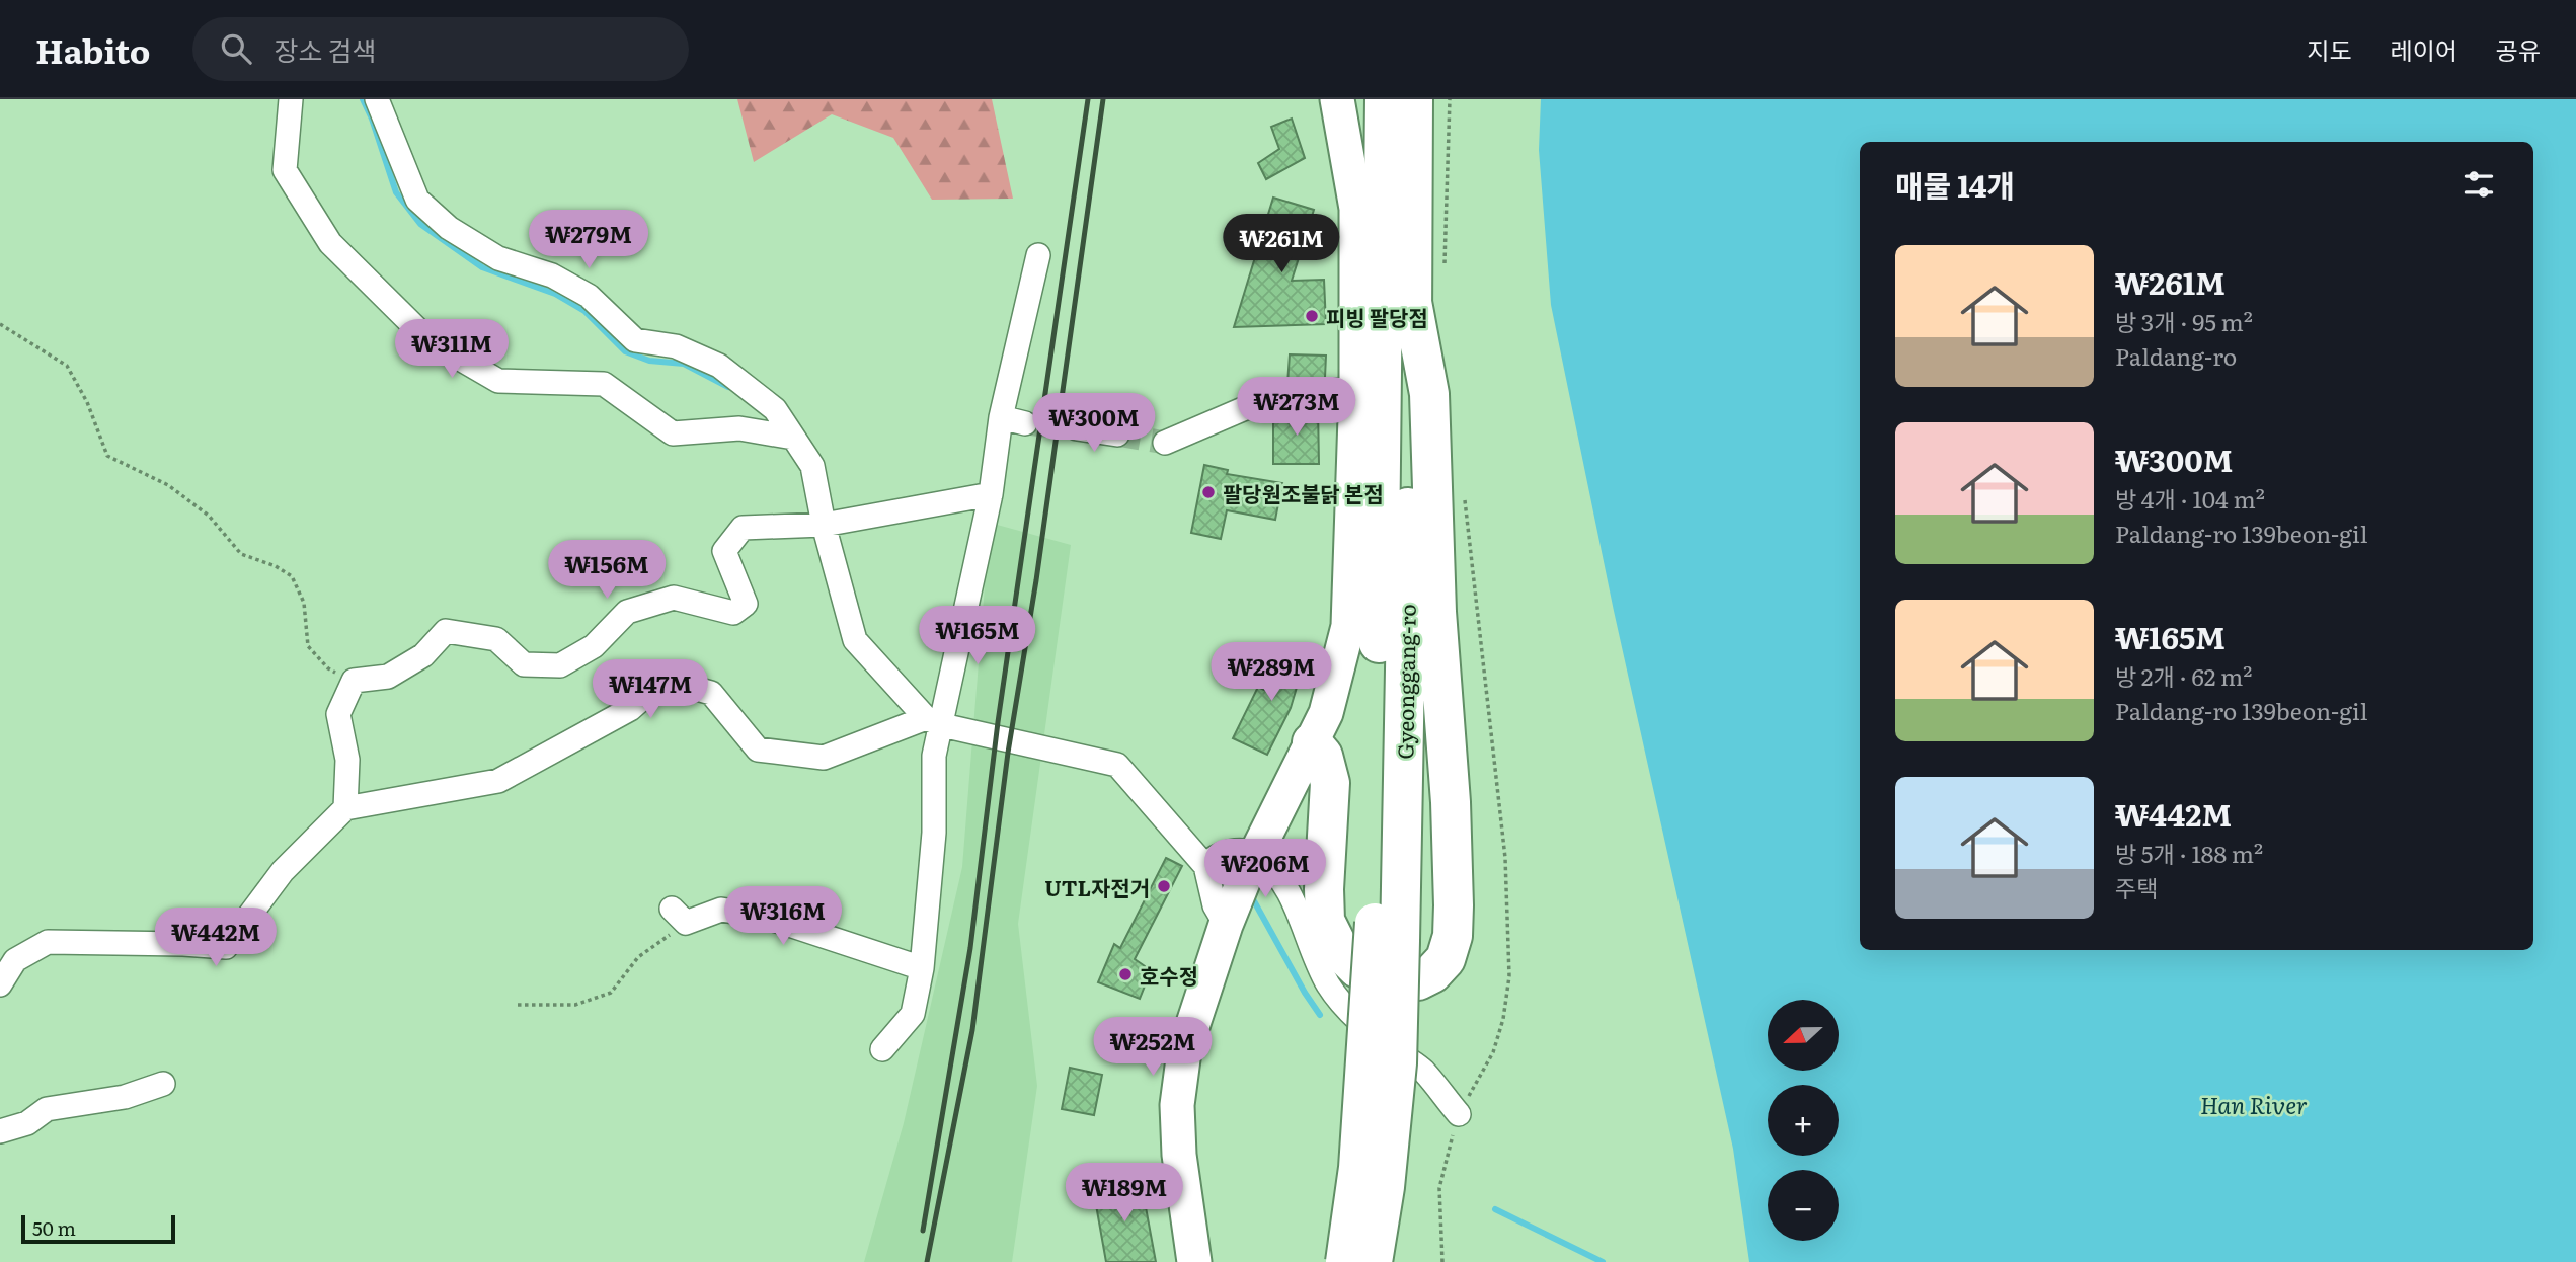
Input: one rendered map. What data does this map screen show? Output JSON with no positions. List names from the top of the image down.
{
  "streets": {
    "highway": ["Gyeonggang-ro"]
  },
  "water": ["Han River"],
  "places": [
    "피빙 팔당점",
    "팔당원조불닭 본점",
    "UTL자전거",
    "호수정"
  ],
  "scale_bar": "50 m",
  "north": "left",
  "page": {
    "header": "Habito",
    "search": "장소 검색",
    "nav": ["지도", "레이어", "공유"],
    "heading": "매물 14개",
    "price": [
      "₩279M",
      "₩261M",
      "₩311M",
      "₩273M",
      "₩300M",
      "₩156M",
      "₩165M",
      "₩289M",
      "₩147M",
      "₩206M",
      "₩316M",
      "₩442M",
      "₩252M",
      "₩189M"
    ],
    "list": [
      {
        "name": "₩261M",
        "note": "방 3개 · 95 m² · Paldang-ro"
      },
      {
        "name": "₩300M",
        "note": "방 4개 · 104 m² · Paldang-ro 139beon-gil"
      },
      {
        "name": "₩165M",
        "note": "방 2개 · 62 m² · Paldang-ro 139beon-gil"
      },
      {
        "name": "₩442M",
        "note": "방 5개 · 188 m² · 주택"
      }
    ],
    "map_buttons": ["+", "−"],
    "scale": "50 m"
  }
}
